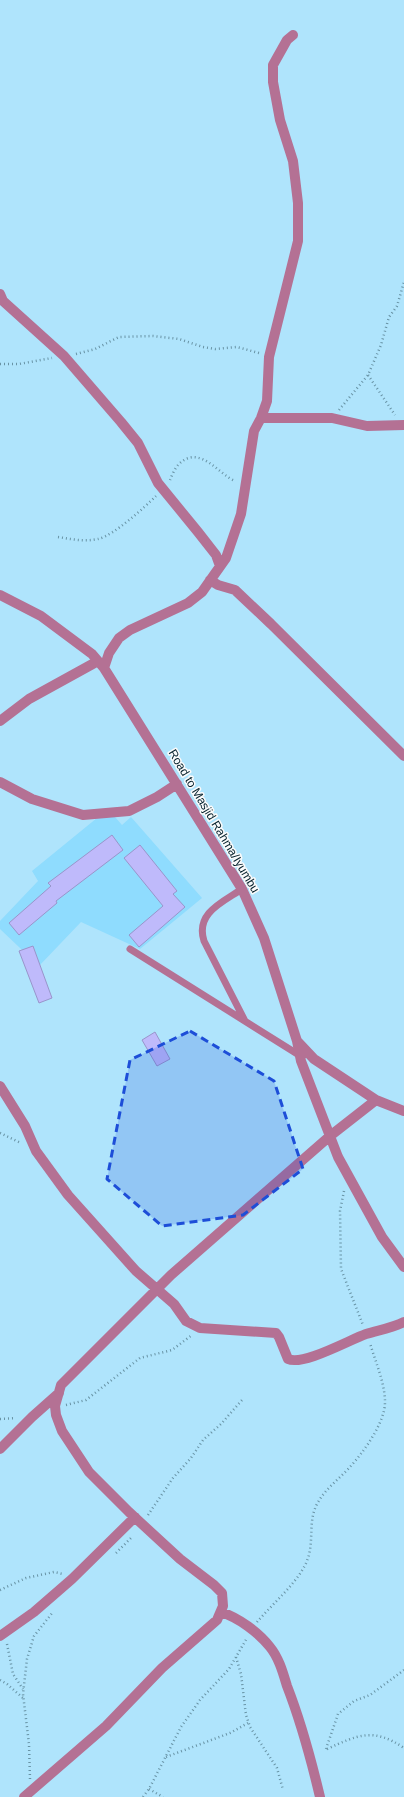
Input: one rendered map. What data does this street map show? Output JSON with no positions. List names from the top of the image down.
{
  "streets": {
    "street": ["Road to Masjid Rahma/Iyumbu"]
  }
}
